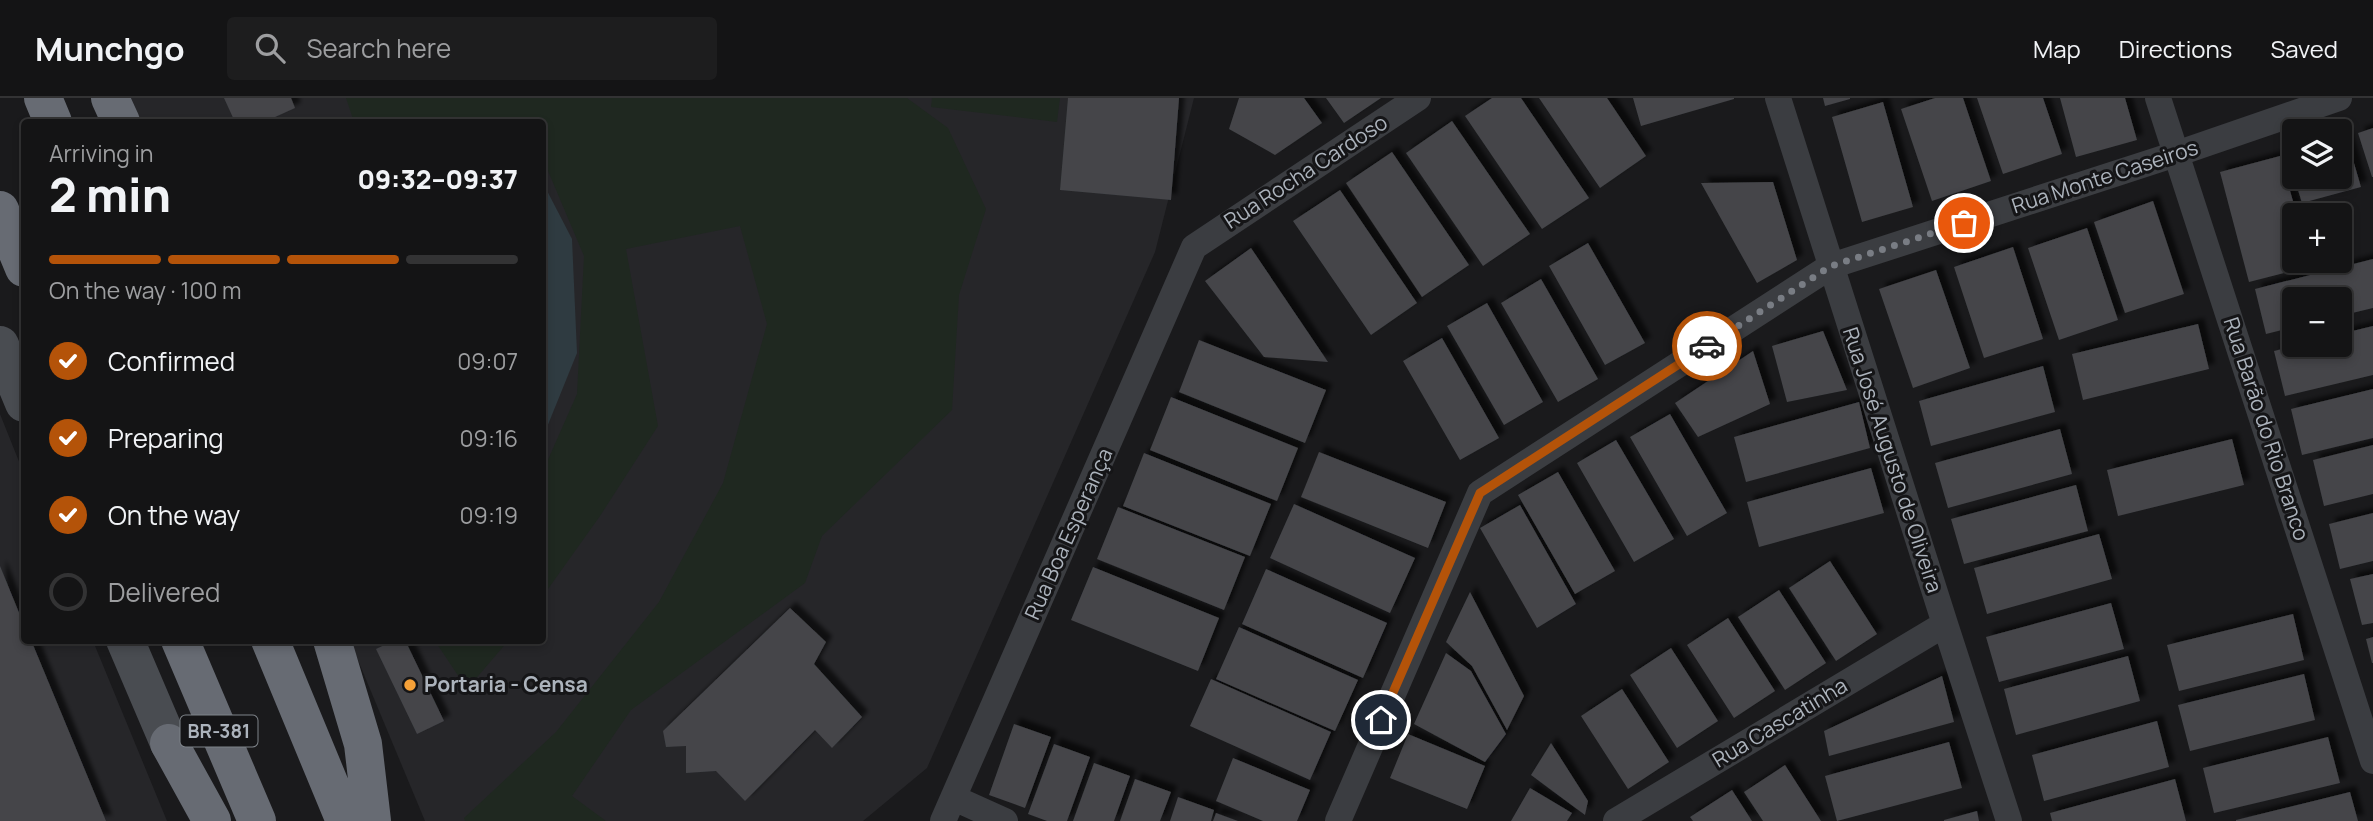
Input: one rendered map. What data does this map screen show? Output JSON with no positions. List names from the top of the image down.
{
  "streets": {
    "highway": ["BR-381"],
    "street": [
      "Rua Rocha Cardoso",
      "Rua Monte Caseiros",
      "Rua Barão do Rio Branco",
      "Rua José Augusto de Oliveira",
      "Rua Boa Esperança",
      "Rua Cascatinha"
    ]
  },
  "crossings": [
    ["Rua Rocha Cardoso", "Rua Boa Esperança"],
    ["Rua Monte Caseiros", "Rua Barão do Rio Branco"],
    ["Rua Monte Caseiros", "Rua José Augusto de Oliveira"],
    ["Rua José Augusto de Oliveira", "Rua Cascatinha"]
  ],
  "places": ["Portaria - Censa"],
  "page": {
    "header": "Munchgo",
    "search": "Search here",
    "nav": ["Map", "Directions", "Saved"],
    "map_buttons": ["+", "−"],
    "heading": ["2 min", "Arriving in", "09:32–09:37"],
    "bar": "On the way · 100 m",
    "list": [
      ["Confirmed", "09:07"],
      ["Preparing", "09:16"],
      ["On the way", "09:19"],
      "Delivered"
    ]
  }
}
